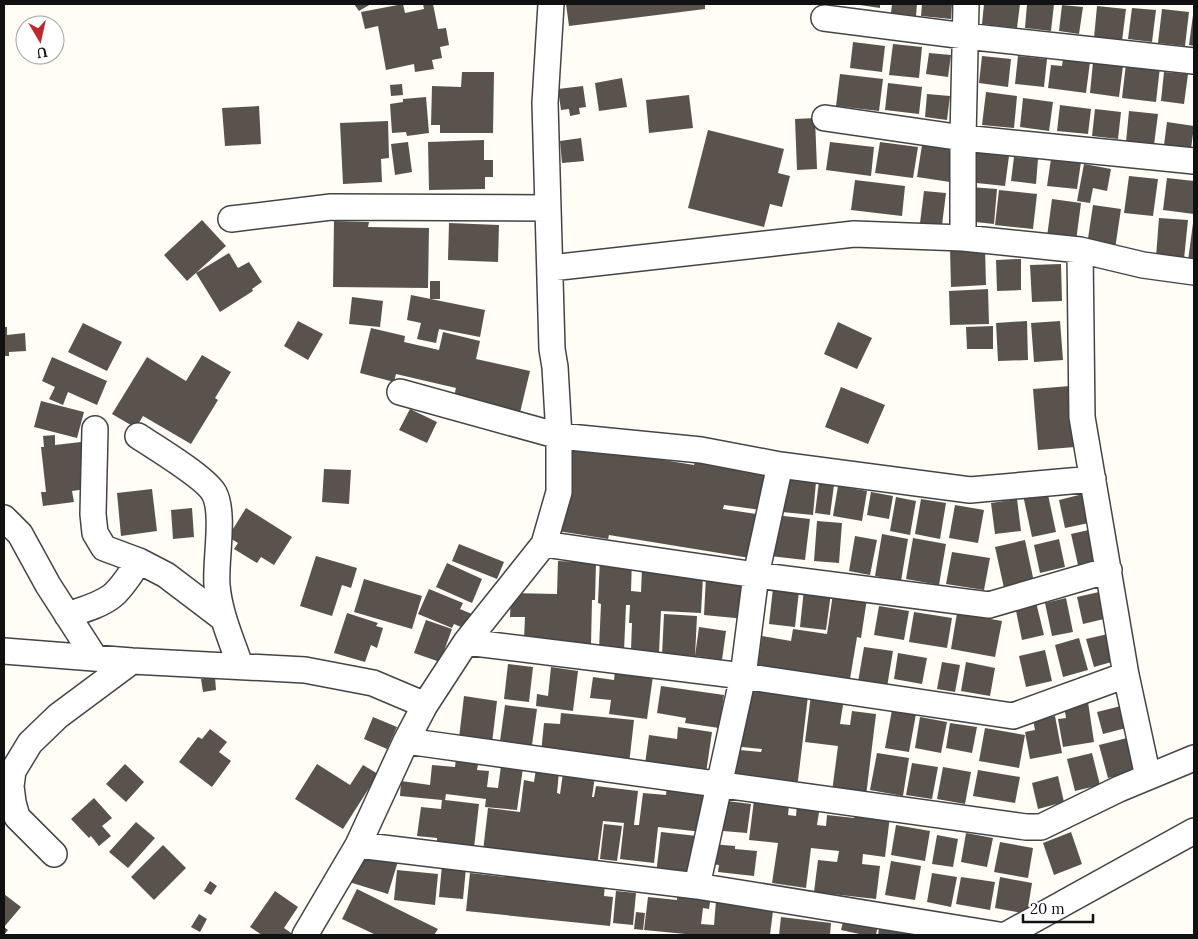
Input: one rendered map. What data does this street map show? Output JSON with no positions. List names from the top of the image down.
{
  "scale_bar": "20 m",
  "north": "bottom"
}
